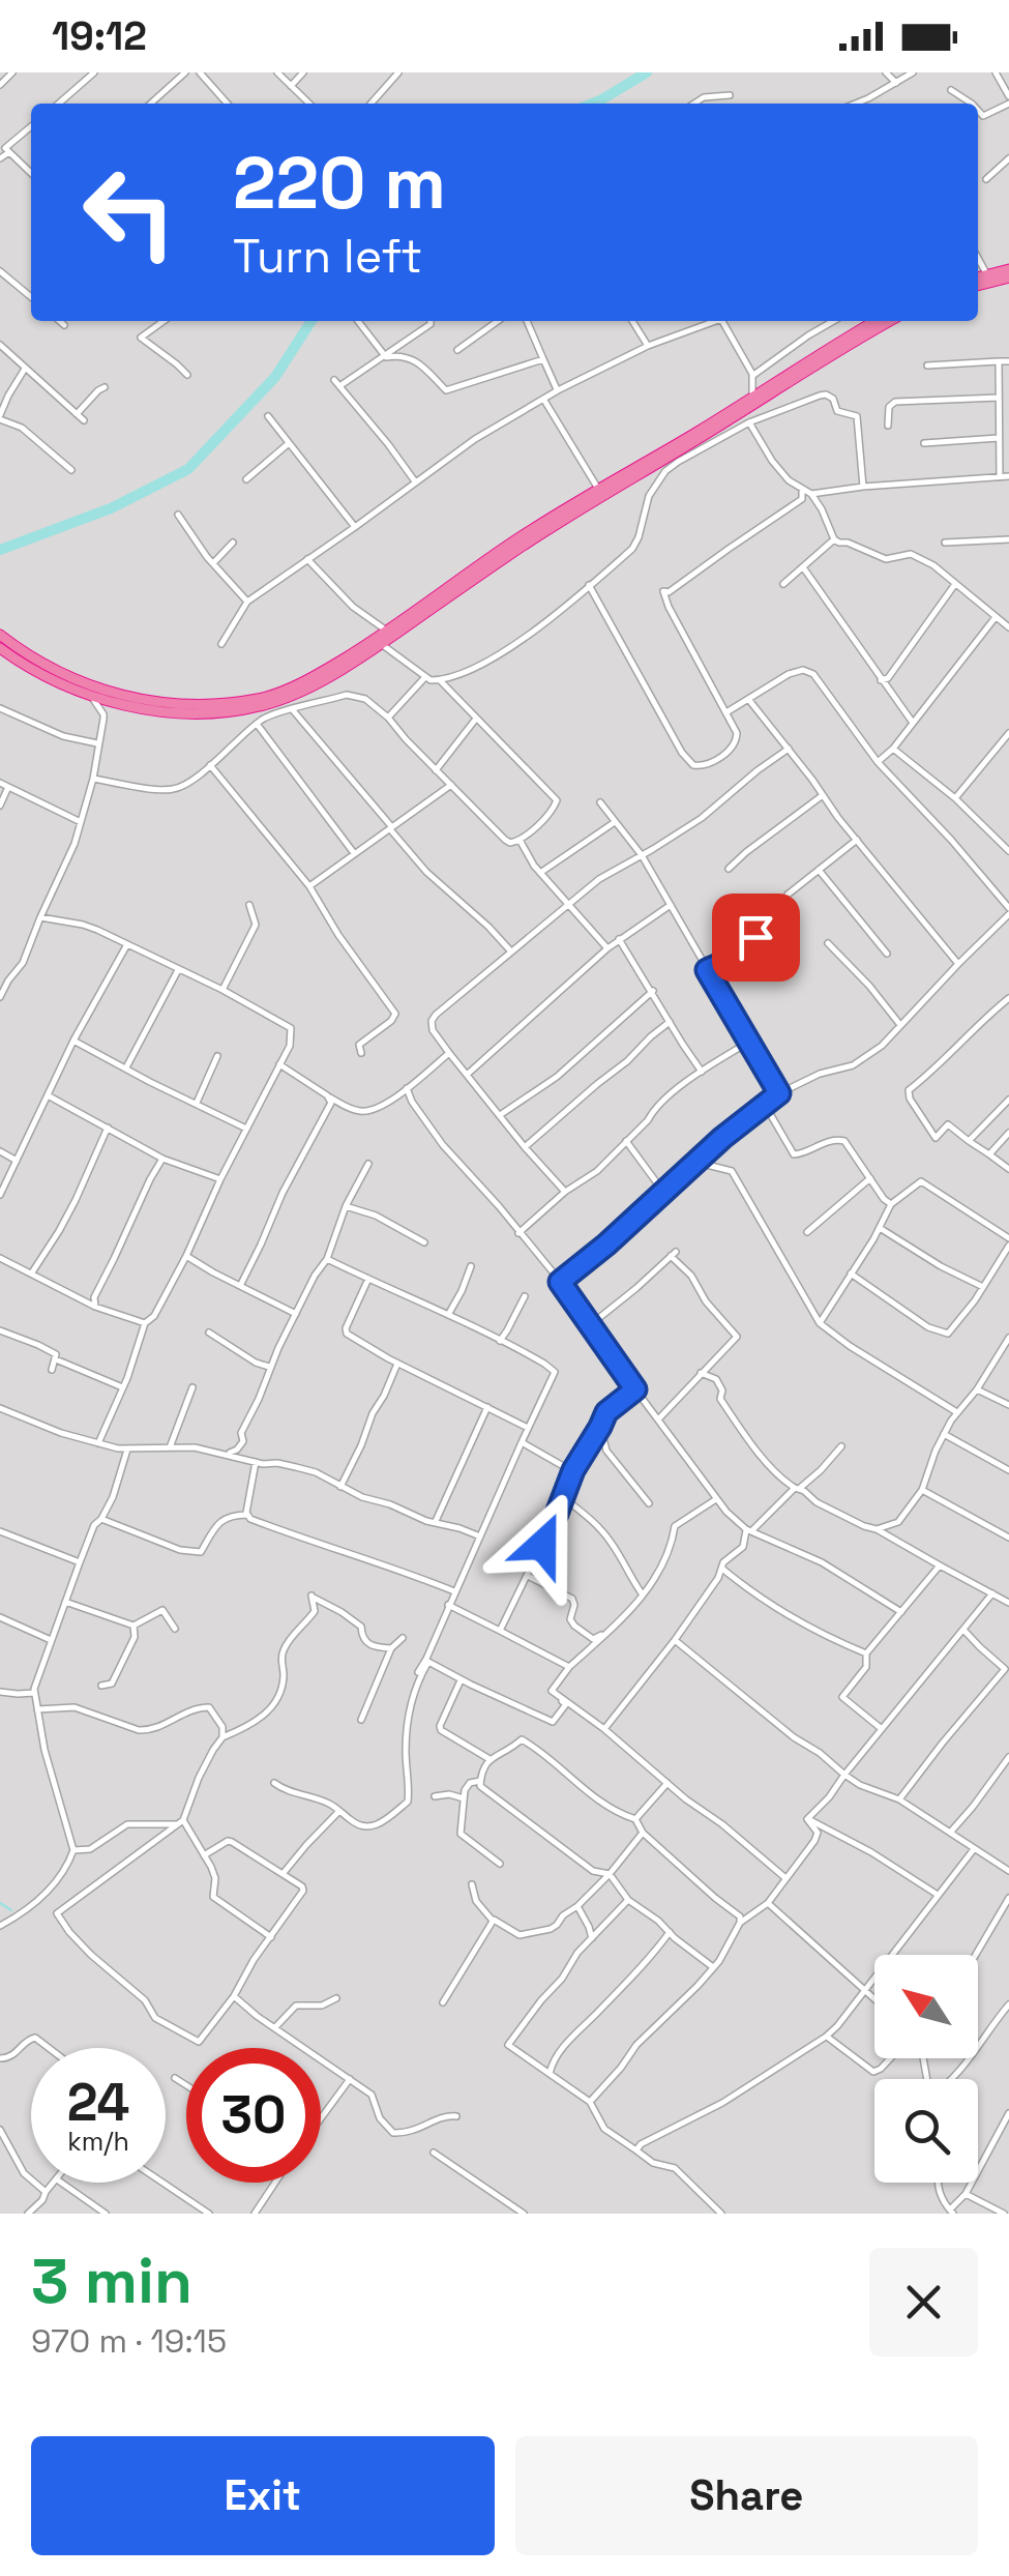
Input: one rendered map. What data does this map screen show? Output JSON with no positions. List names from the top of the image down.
{
  "north": "top left",
  "page": {
    "status": "19:12",
    "turn": ["220 m", "Turn left"],
    "speed": "24 km/h",
    "limit": "30",
    "heading": ["3 min", "970 m · 19:15"],
    "buttons": ["Exit", "Share"]
  }
}
